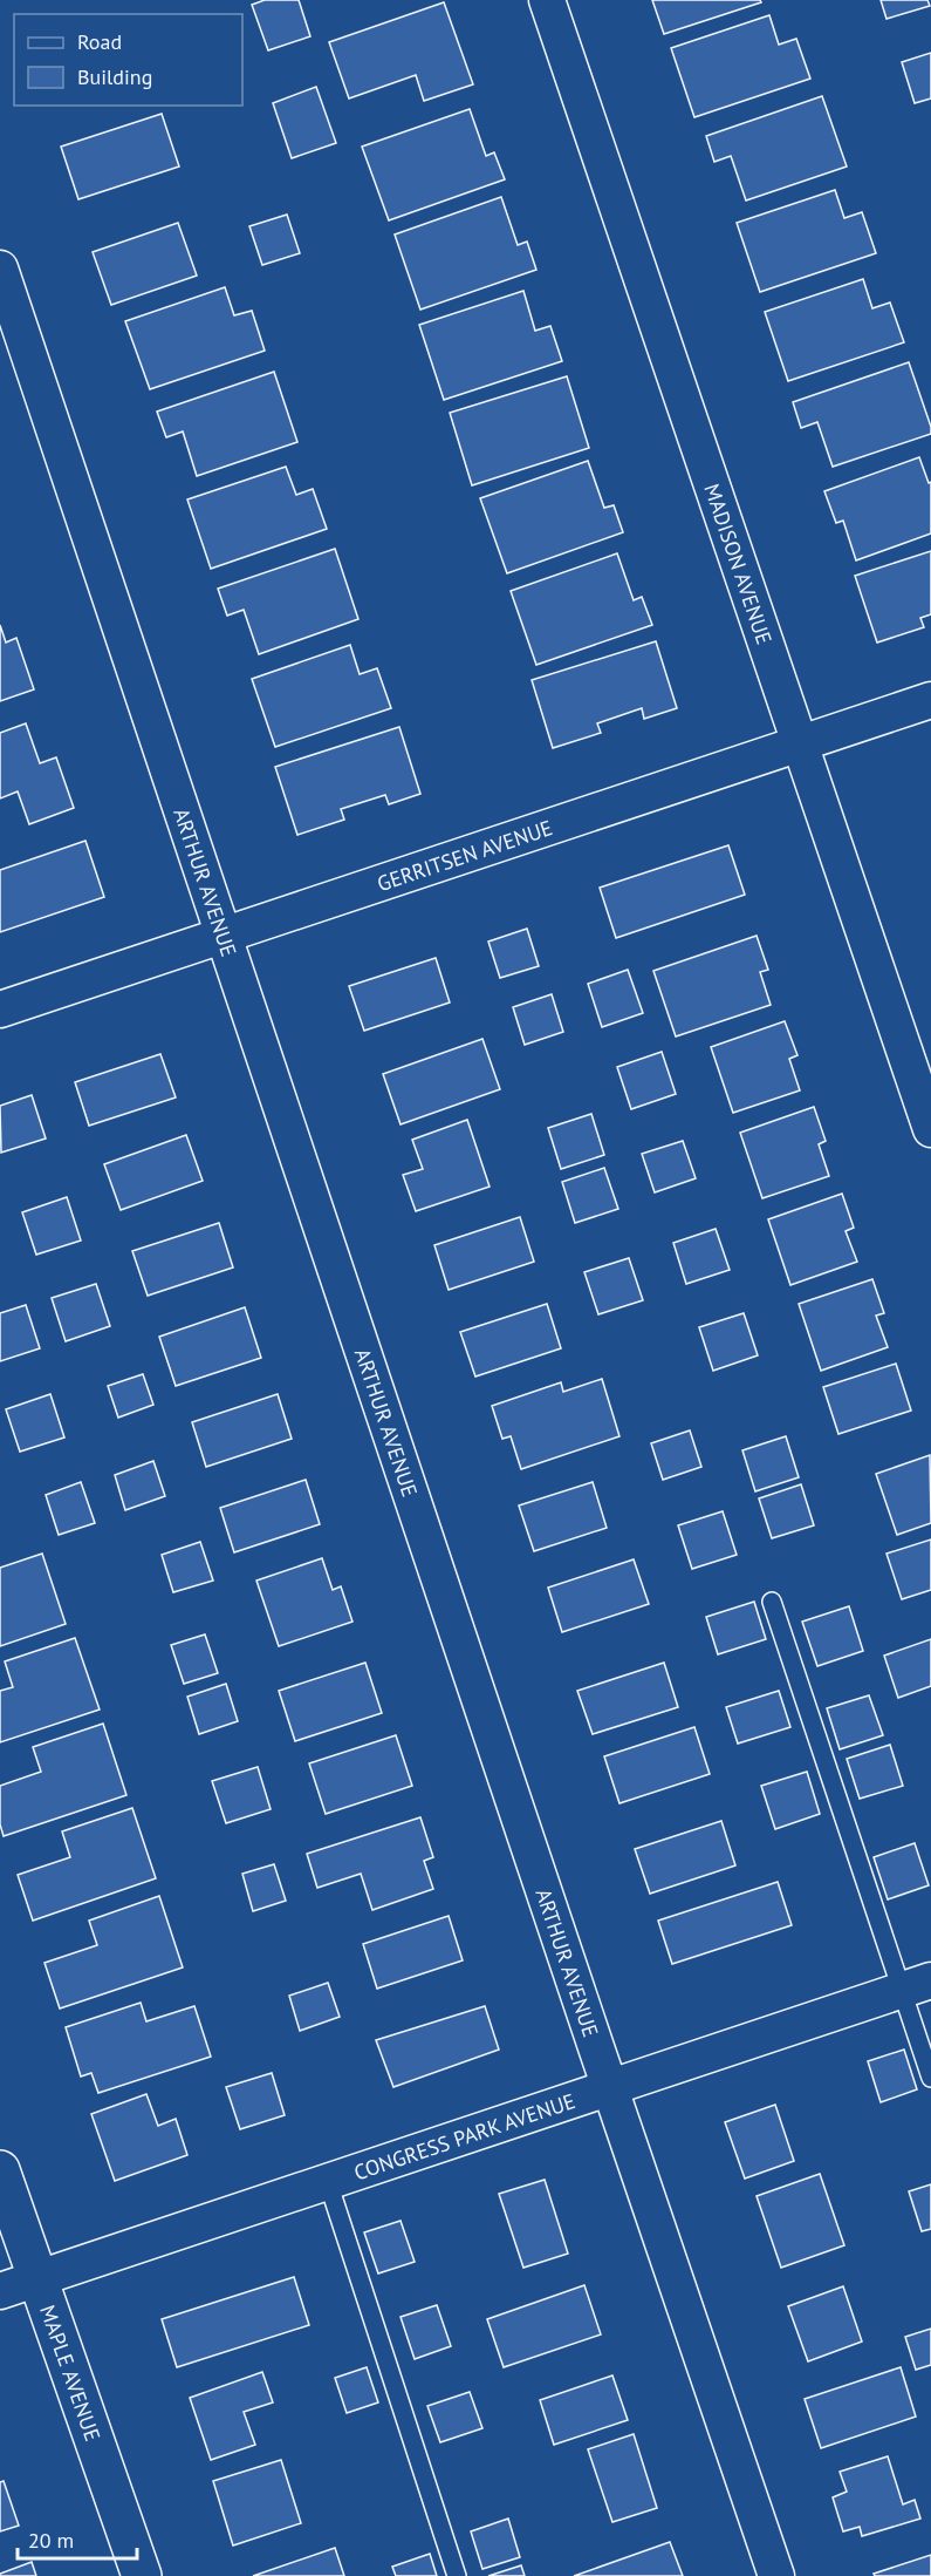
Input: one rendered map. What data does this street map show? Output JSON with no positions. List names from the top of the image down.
{
  "streets": {
    "street": [
      "MADISON AVENUE",
      "GERRITSEN AVENUE",
      "ARTHUR AVENUE",
      "CONGRESS PARK AVENUE",
      "MAPLE AVENUE"
    ]
  },
  "crossings": [
    ["MADISON AVENUE", "GERRITSEN AVENUE"],
    ["GERRITSEN AVENUE", "ARTHUR AVENUE"],
    ["ARTHUR AVENUE", "CONGRESS PARK AVENUE"],
    ["CONGRESS PARK AVENUE", "MAPLE AVENUE"]
  ],
  "legend": ["Road", "Building"],
  "scale_bar": "20 m"
}
